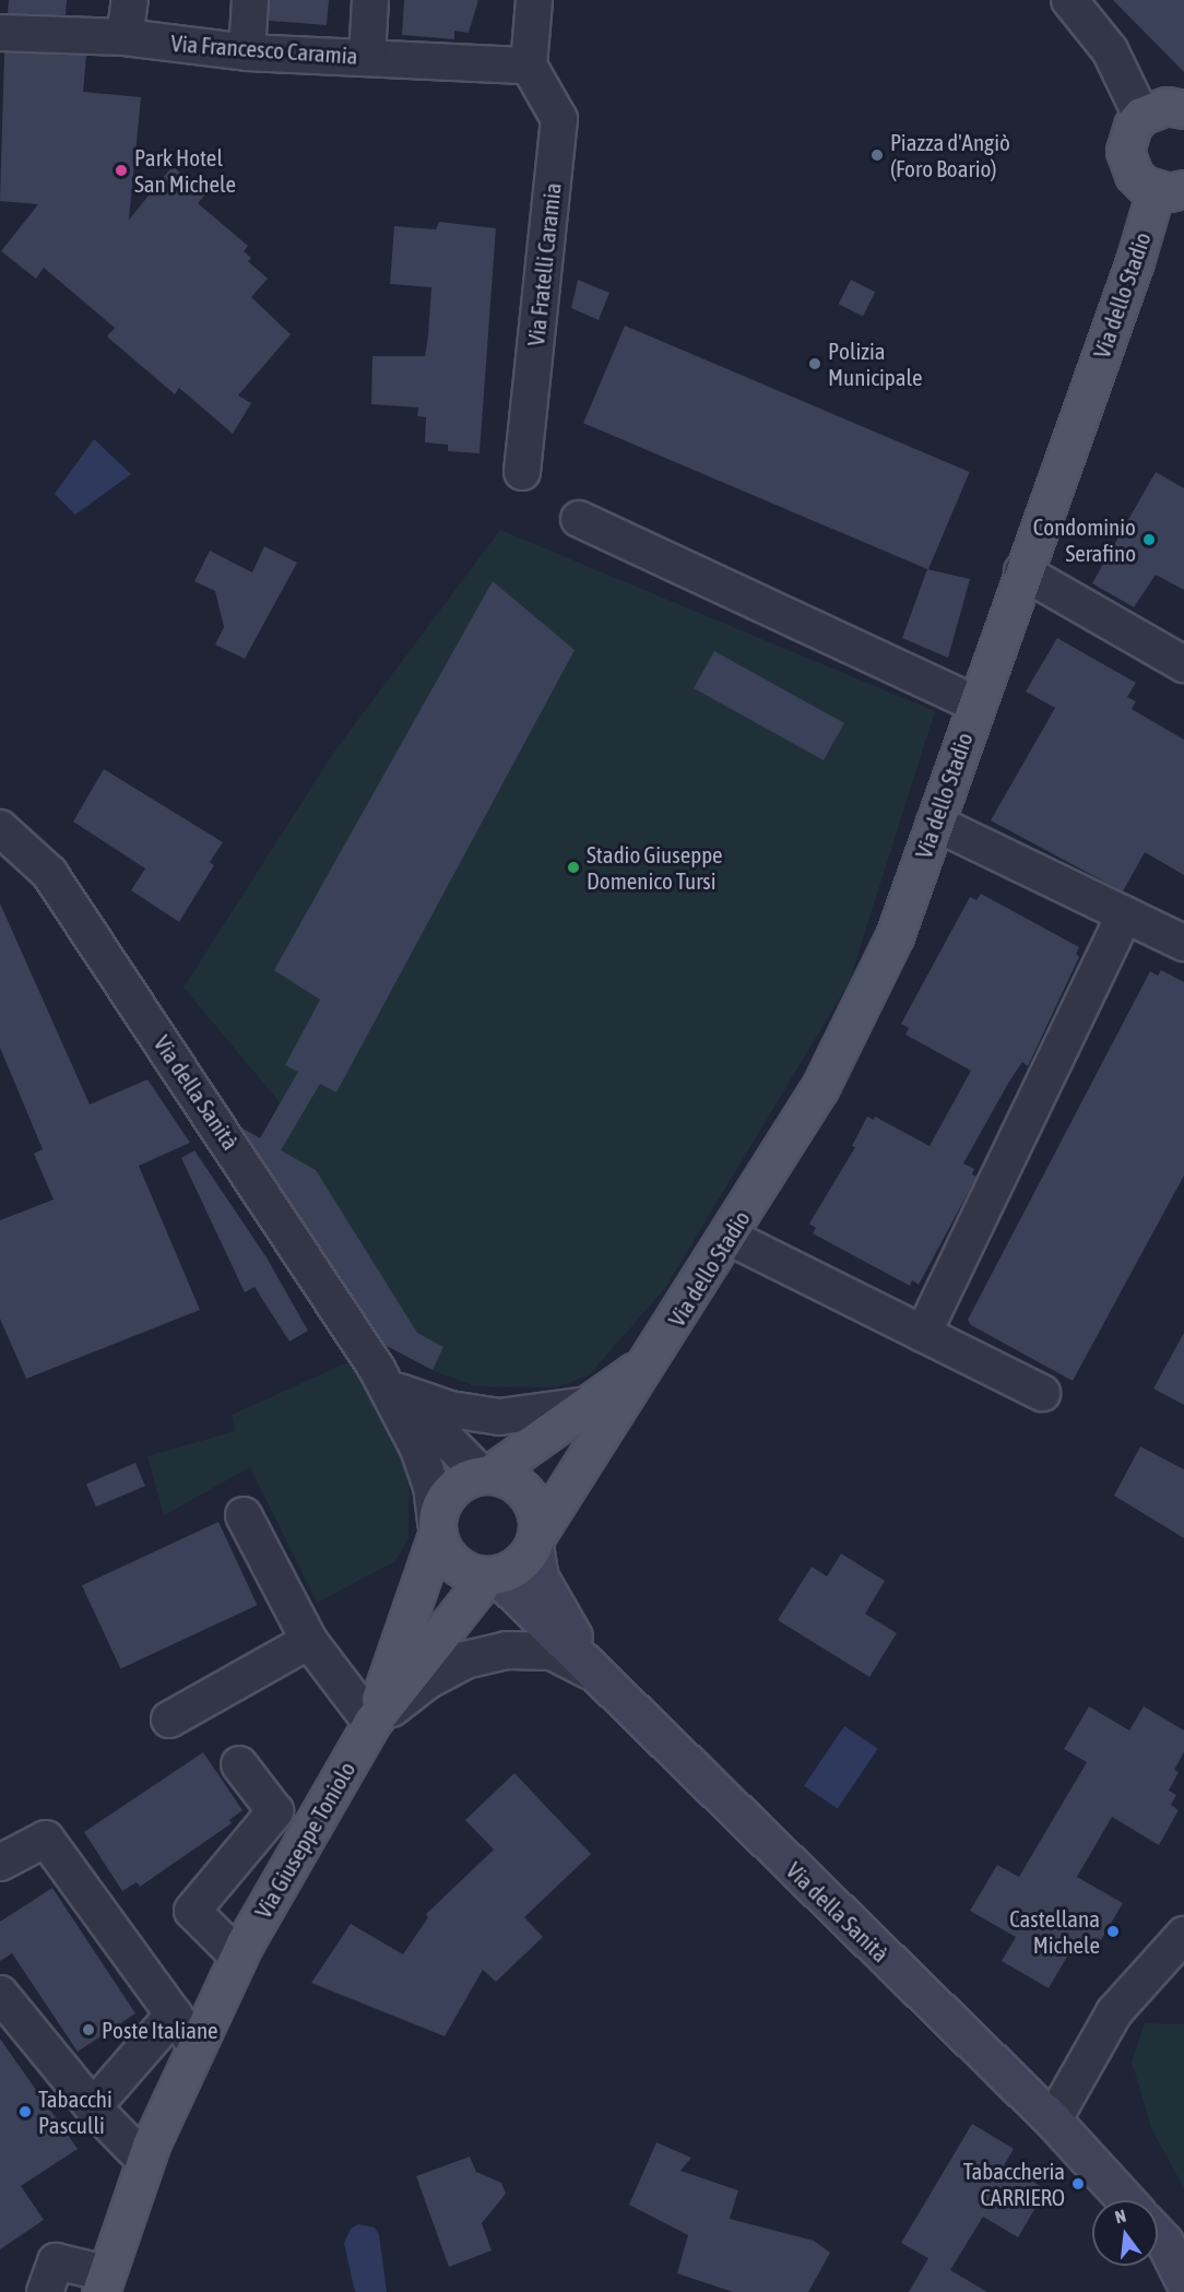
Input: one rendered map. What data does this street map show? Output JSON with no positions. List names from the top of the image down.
{
  "streets": {
    "main road": ["Via dello Stadio", "Via della Sanità", "Via Giuseppe Toniolo"],
    "street": ["Via Francesco Caramia", "Via Fratelli Caramia"]
  },
  "crossings": [
    ["Via Francesco Caramia", "Via Fratelli Caramia"],
    ["Via dello Stadio", "Via della Sanità"],
    ["Via dello Stadio", "Via Giuseppe Toniolo"],
    ["Via della Sanità", "Via Giuseppe Toniolo"]
  ],
  "places": [
    "Piazza d'Angiò (Foro Boario)",
    "Park Hotel San Michele",
    "Polizia Municipale",
    "Condominio Serafino",
    "Stadio Giuseppe Domenico Tursi",
    "Castellana Michele",
    "Poste Italiane",
    "Tabacchi Pasculli",
    "Tabaccheria CARRIERO"
  ],
  "north": "top"
}
